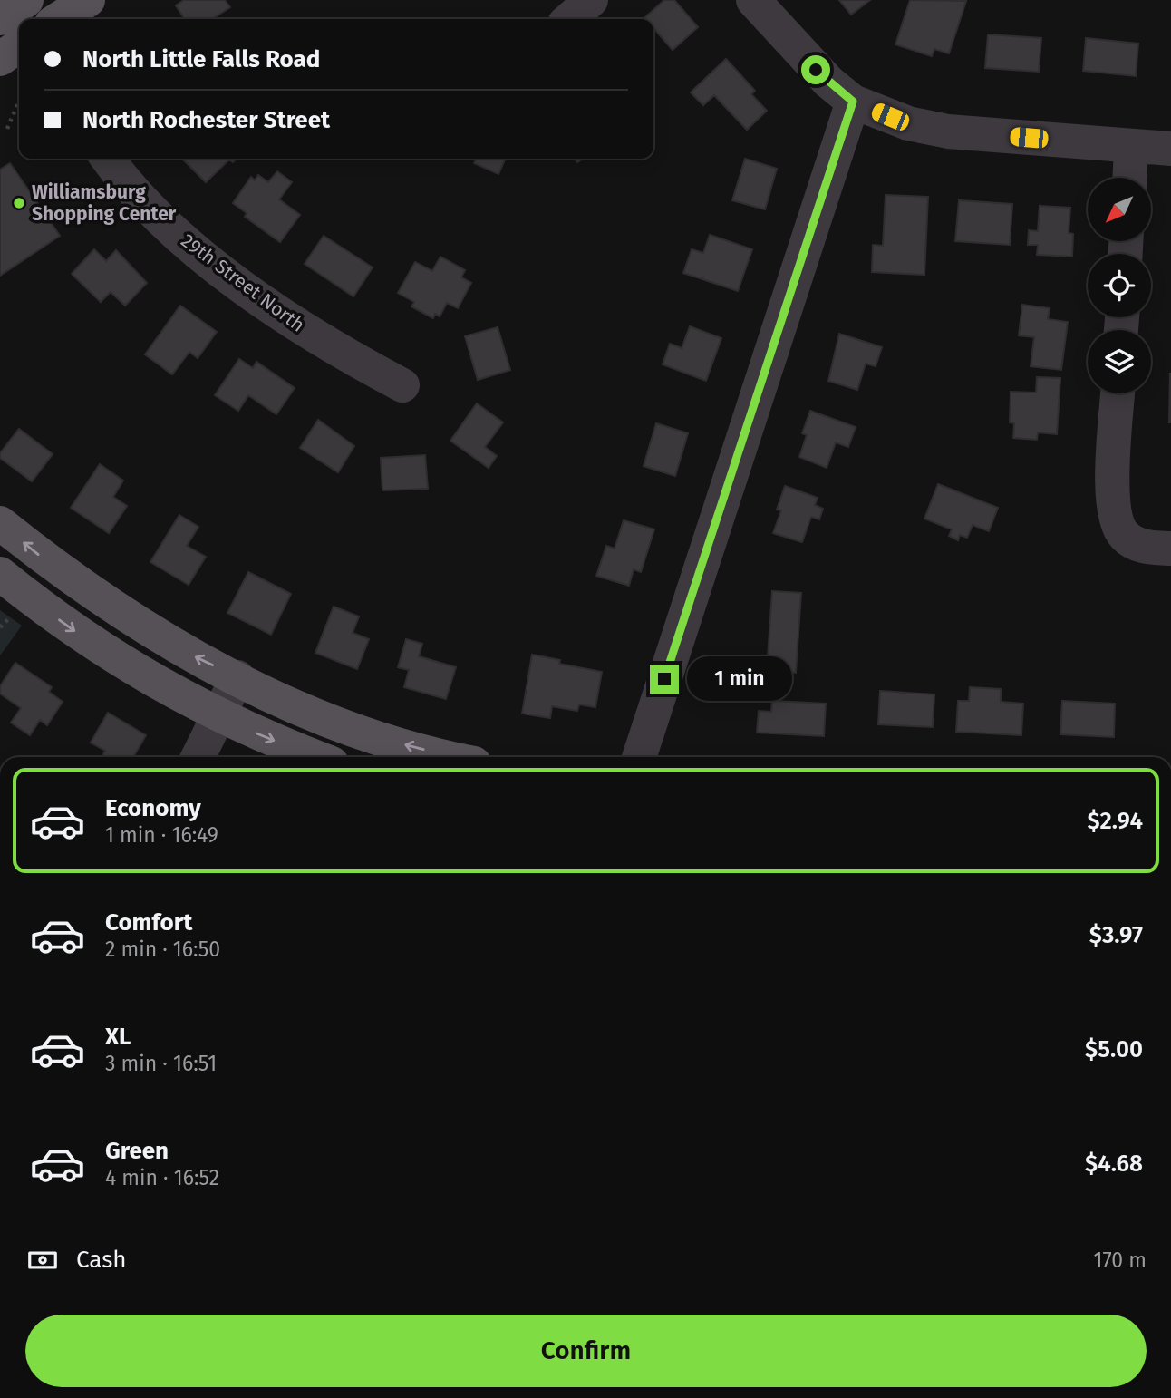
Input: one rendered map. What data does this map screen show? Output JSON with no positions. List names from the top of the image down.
{
  "streets": {
    "street": ["29th Street North"]
  },
  "places": ["Williamsburg Shopping Center"],
  "north": "bottom left",
  "page": {
    "banner": ["North Little Falls Road", "North Rochester Street"],
    "bubble": "1 min",
    "list": [
      {
        "name": "Economy",
        "note": "1 min · 16:49",
        "value": "$2.94"
      },
      {
        "name": "Comfort",
        "note": "2 min · 16:50",
        "value": "$3.97"
      },
      {
        "name": "XL",
        "note": "3 min · 16:51",
        "value": "$5.00"
      },
      {
        "name": "Green",
        "note": "4 min · 16:52",
        "value": "$4.68"
      }
    ],
    "pay": ["Cash", "170 m"],
    "buttons": "Confirm"
  }
}
